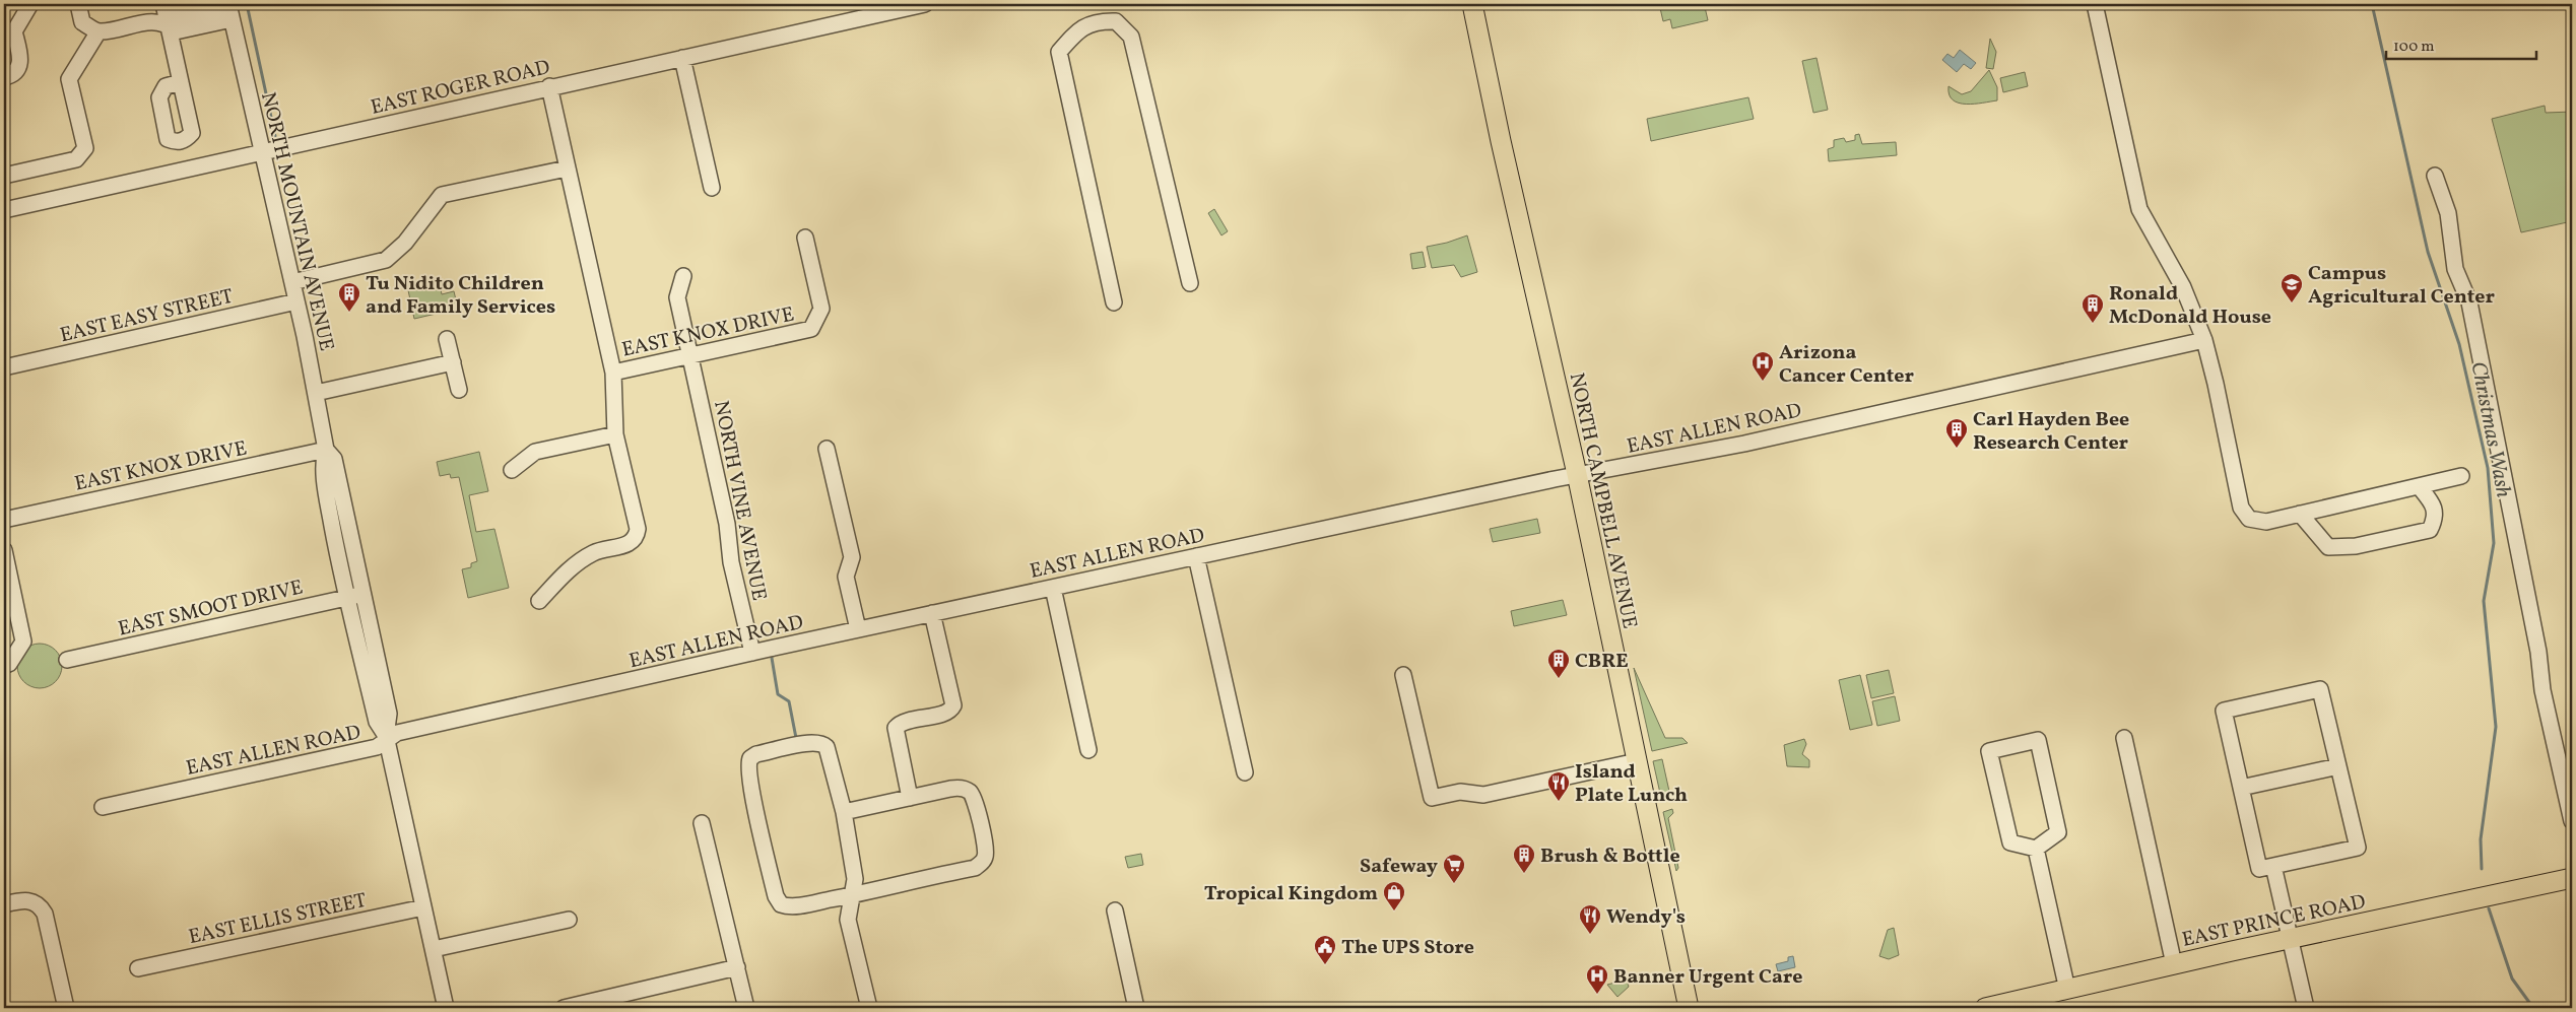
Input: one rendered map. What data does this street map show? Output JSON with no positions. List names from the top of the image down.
{
  "streets": {
    "main road": ["NORTH CAMPBELL AVENUE", "EAST PRINCE ROAD"],
    "street": [
      "EAST ROGER ROAD",
      "NORTH MOUNTAIN AVENUE",
      "EAST EASY STREET",
      "EAST KNOX DRIVE",
      "EAST ALLEN ROAD",
      "NORTH VINE AVENUE",
      "EAST SMOOT DRIVE",
      "EAST ELLIS STREET"
    ]
  },
  "crossings": [
    ["EAST ROGER ROAD", "NORTH MOUNTAIN AVENUE"],
    ["NORTH MOUNTAIN AVENUE", "EAST EASY STREET"],
    ["NORTH MOUNTAIN AVENUE", "EAST KNOX DRIVE"],
    ["NORTH MOUNTAIN AVENUE", "EAST ALLEN ROAD"],
    ["NORTH MOUNTAIN AVENUE", "EAST SMOOT DRIVE"],
    ["NORTH MOUNTAIN AVENUE", "EAST ELLIS STREET"],
    ["EAST KNOX DRIVE", "NORTH VINE AVENUE"],
    ["EAST ALLEN ROAD", "NORTH VINE AVENUE"],
    ["EAST ALLEN ROAD", "NORTH CAMPBELL AVENUE"]
  ],
  "water": ["Christmas Wash"],
  "places": {
    "school or university": ["Campus Agricultural Center"],
    "building": [
      "Tu Nidito Children and Family Services",
      "Ronald McDonald House",
      "Carl Hayden Bee Research Center",
      "CBRE",
      "Brush & Bottle"
    ],
    "hospital": ["Arizona Cancer Center", "Banner Urgent Care"],
    "restaurant": ["Island Plate Lunch", "Wendy's"],
    "supermarket": ["Safeway"],
    "shop": ["Tropical Kingdom"],
    "public building": ["The UPS Store"]
  },
  "scale_bar": "100 m"
}
